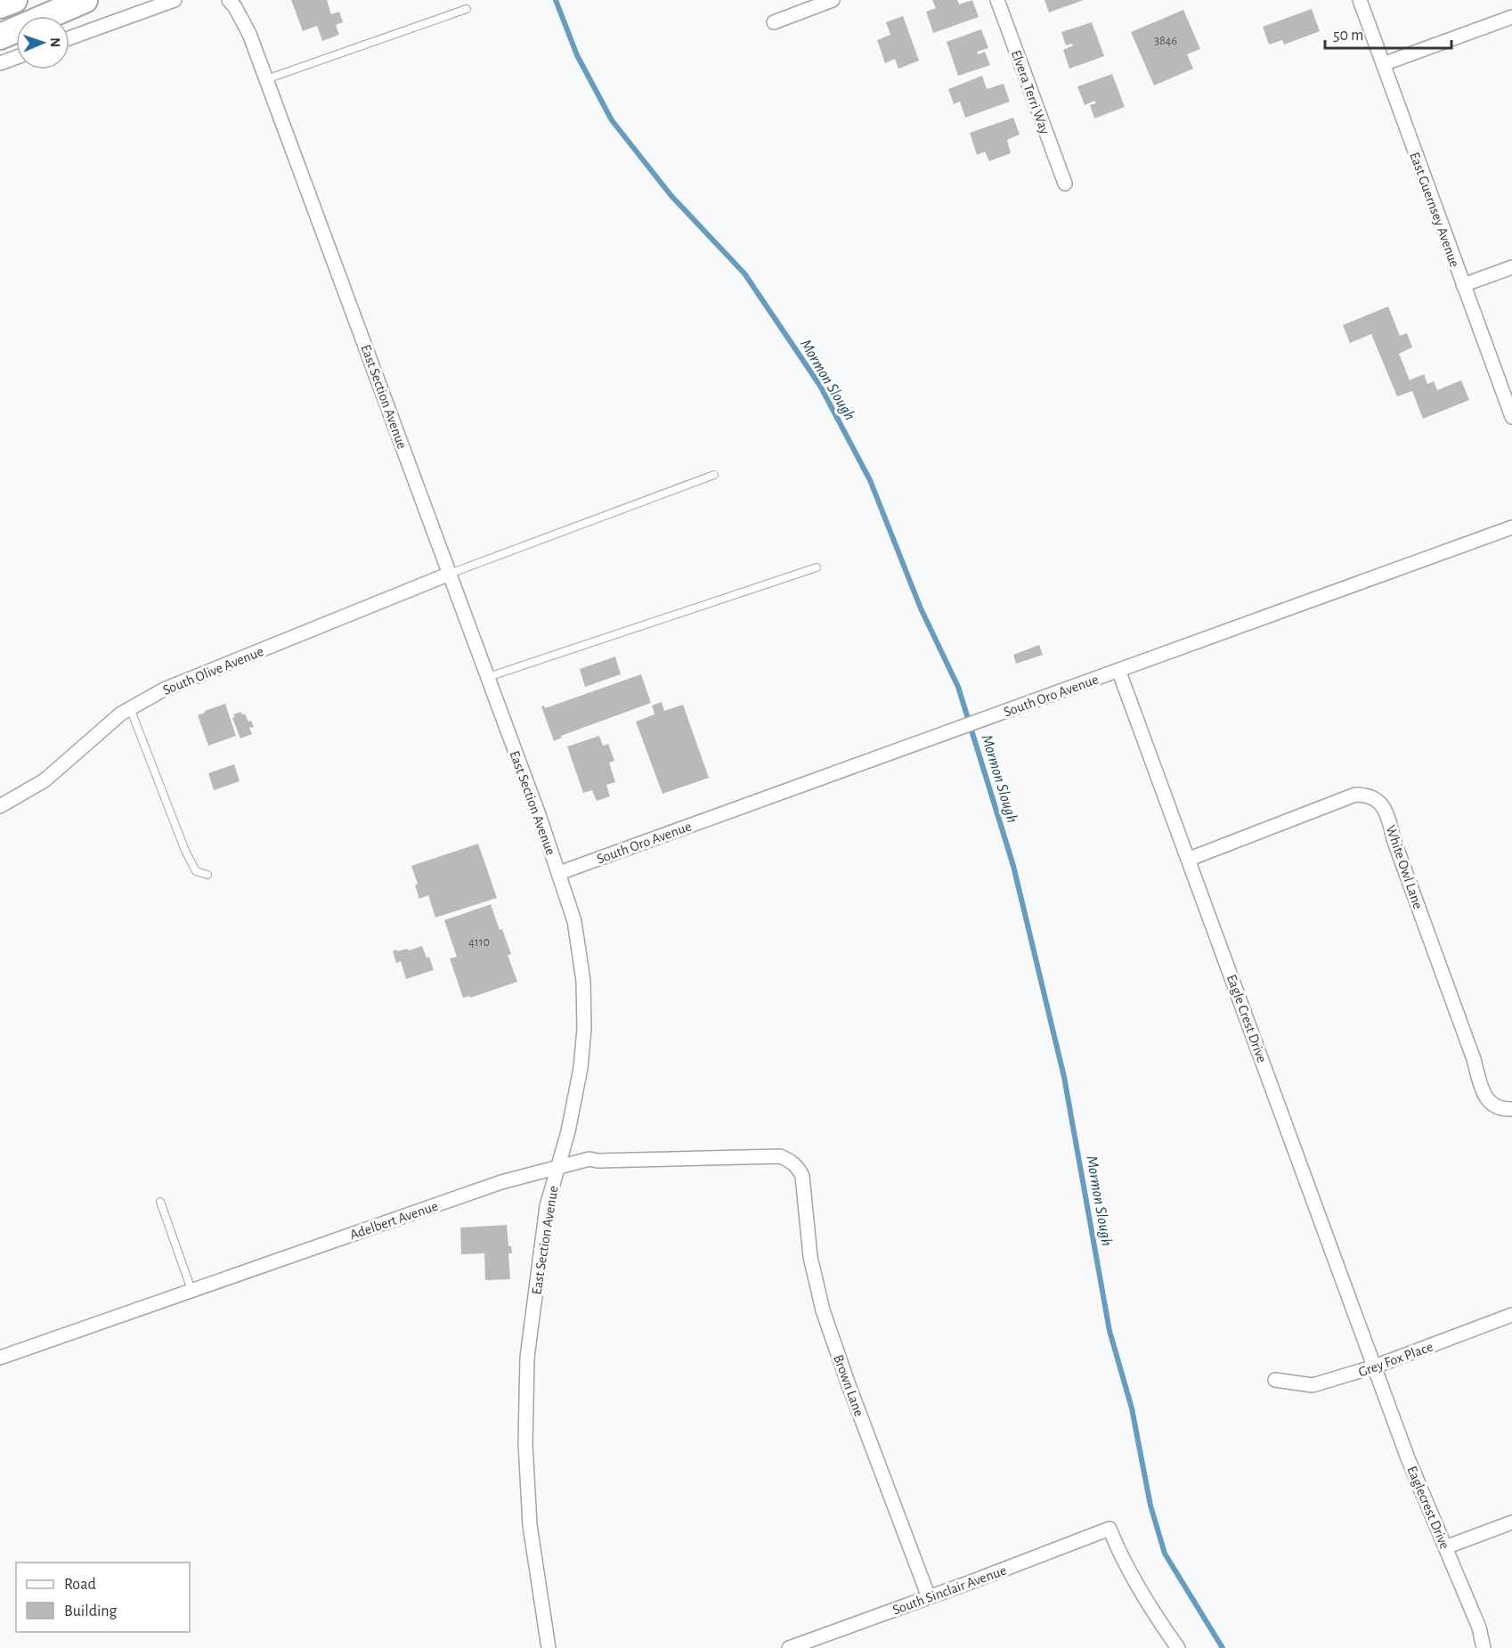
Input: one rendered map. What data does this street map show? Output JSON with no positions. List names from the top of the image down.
{
  "streets": {
    "street": [
      "Elvera Terri Way",
      "East Guernsey Avenue",
      "East Section Avenue",
      "South Olive Avenue",
      "South Oro Avenue",
      "White Owl Lane",
      "Eagle Crest Drive",
      "Adelbert Avenue",
      "Grey Fox Place",
      "Brown Lane",
      "Eaglecrest Drive",
      "South Sinclair Avenue"
    ]
  },
  "crossings": [
    ["East Section Avenue", "South Olive Avenue"],
    ["East Section Avenue", "South Oro Avenue"],
    ["East Section Avenue", "Adelbert Avenue"],
    ["South Oro Avenue", "Eagle Crest Drive"],
    ["White Owl Lane", "Eagle Crest Drive"],
    ["Eagle Crest Drive", "Grey Fox Place"],
    ["Eagle Crest Drive", "Eaglecrest Drive"],
    ["Adelbert Avenue", "Brown Lane"],
    ["Grey Fox Place", "Eaglecrest Drive"],
    ["Brown Lane", "South Sinclair Avenue"]
  ],
  "water": ["Mormon Slough"],
  "house_numbers": ["3846", "4110"],
  "legend": ["Road", "Building"],
  "scale_bar": "50 m",
  "north": "right"
}
